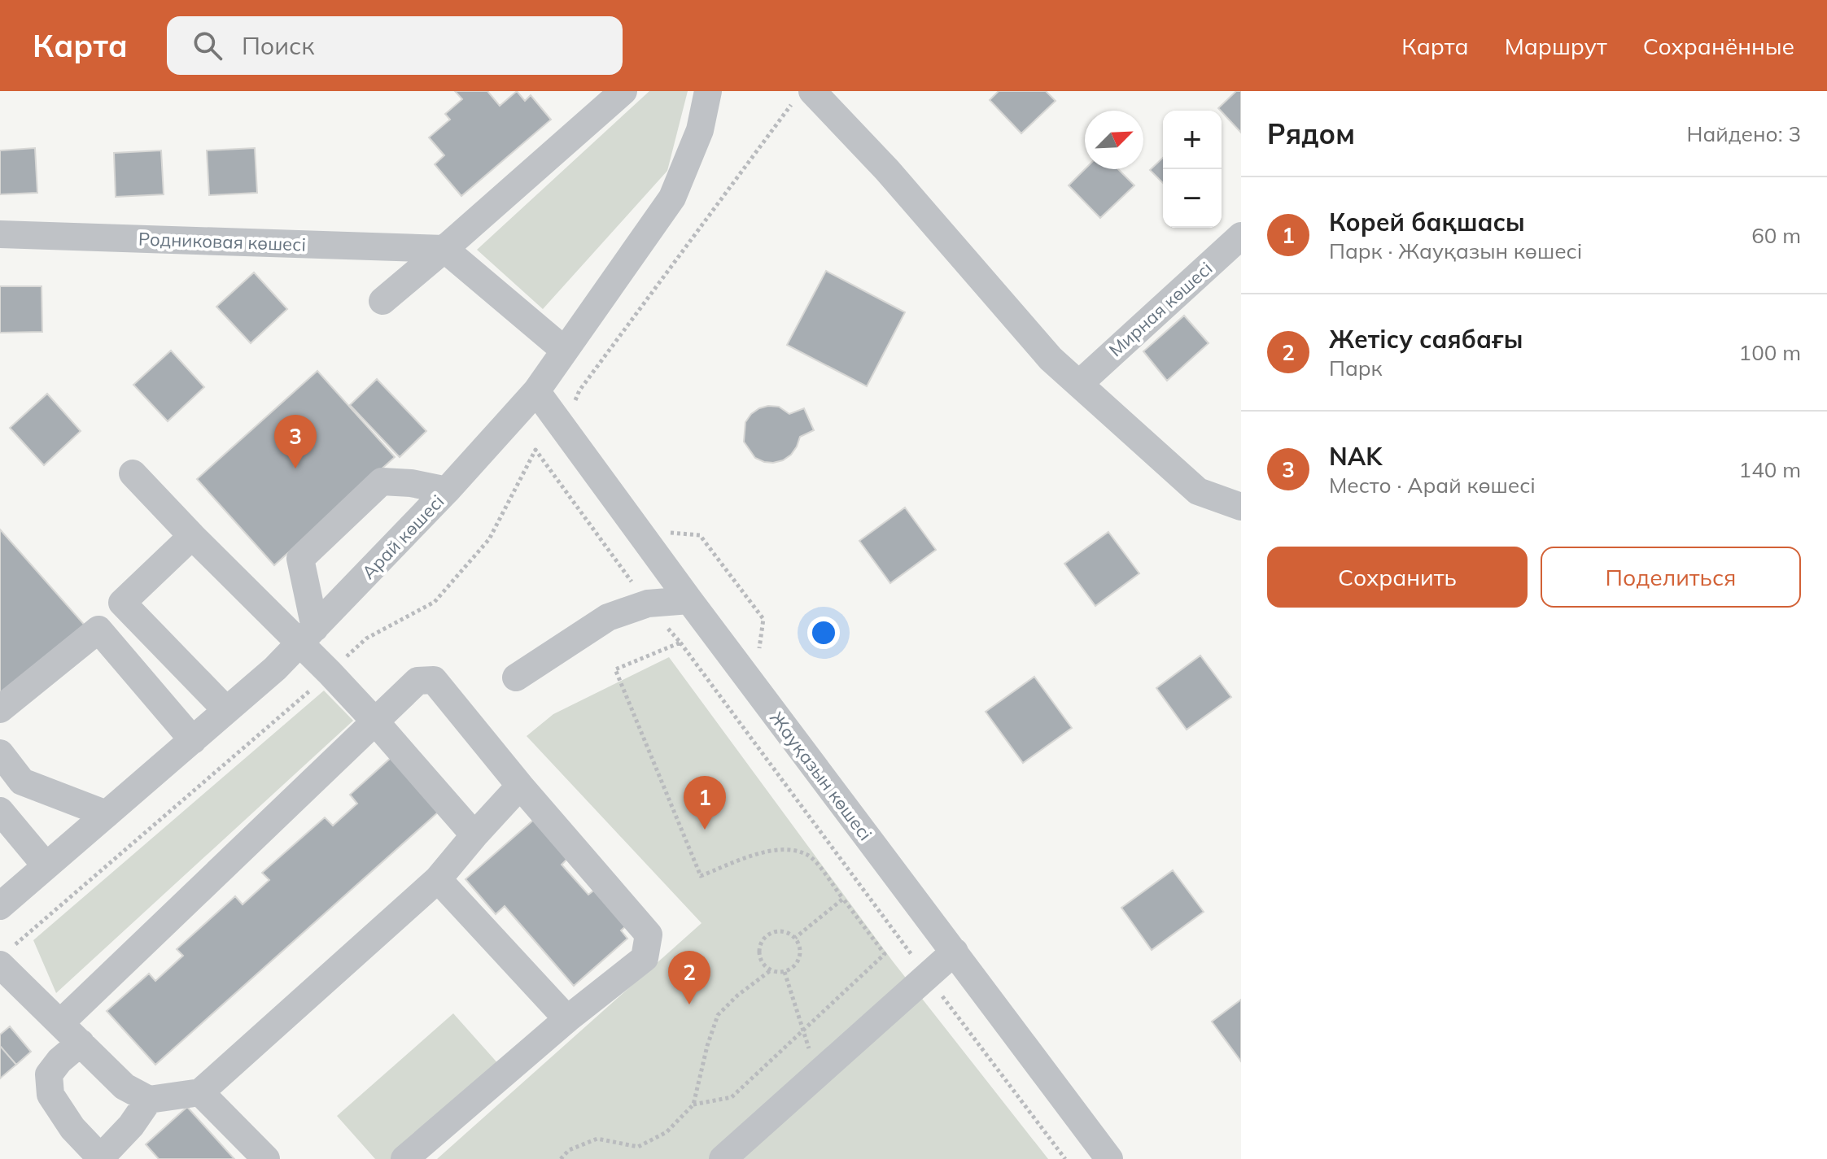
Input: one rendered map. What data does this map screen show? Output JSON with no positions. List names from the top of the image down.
{
  "streets": {
    "street": [
      "Родниковая көшесі",
      "Мирная көшесі",
      "Арай көшесі",
      "Жауқазын көшесі"
    ]
  },
  "crossings": [
    ["Арай көшесі", "Жауқазын көшесі"]
  ],
  "north": "top right",
  "page": {
    "header": "Карта",
    "search": "Поиск",
    "nav": ["Карта", "Маршрут", "Сохранённые"],
    "heading": ["Рядом", "Найдено: 3"],
    "map_buttons": ["+", "−"],
    "list": [
      {
        "mark": "1",
        "name": "Корей бақшасы",
        "note": "Парк · Жауқазын көшесі",
        "value": "60 m"
      },
      {
        "mark": "2",
        "name": "Жетісу саябағы",
        "note": "Парк",
        "value": "100 m"
      },
      {
        "mark": "3",
        "name": "NAK",
        "note": "Место · Арай көшесі",
        "value": "140 m"
      }
    ],
    "pins": ["3", "1", "2"],
    "buttons": ["Сохранить", "Поделиться"]
  }
}
